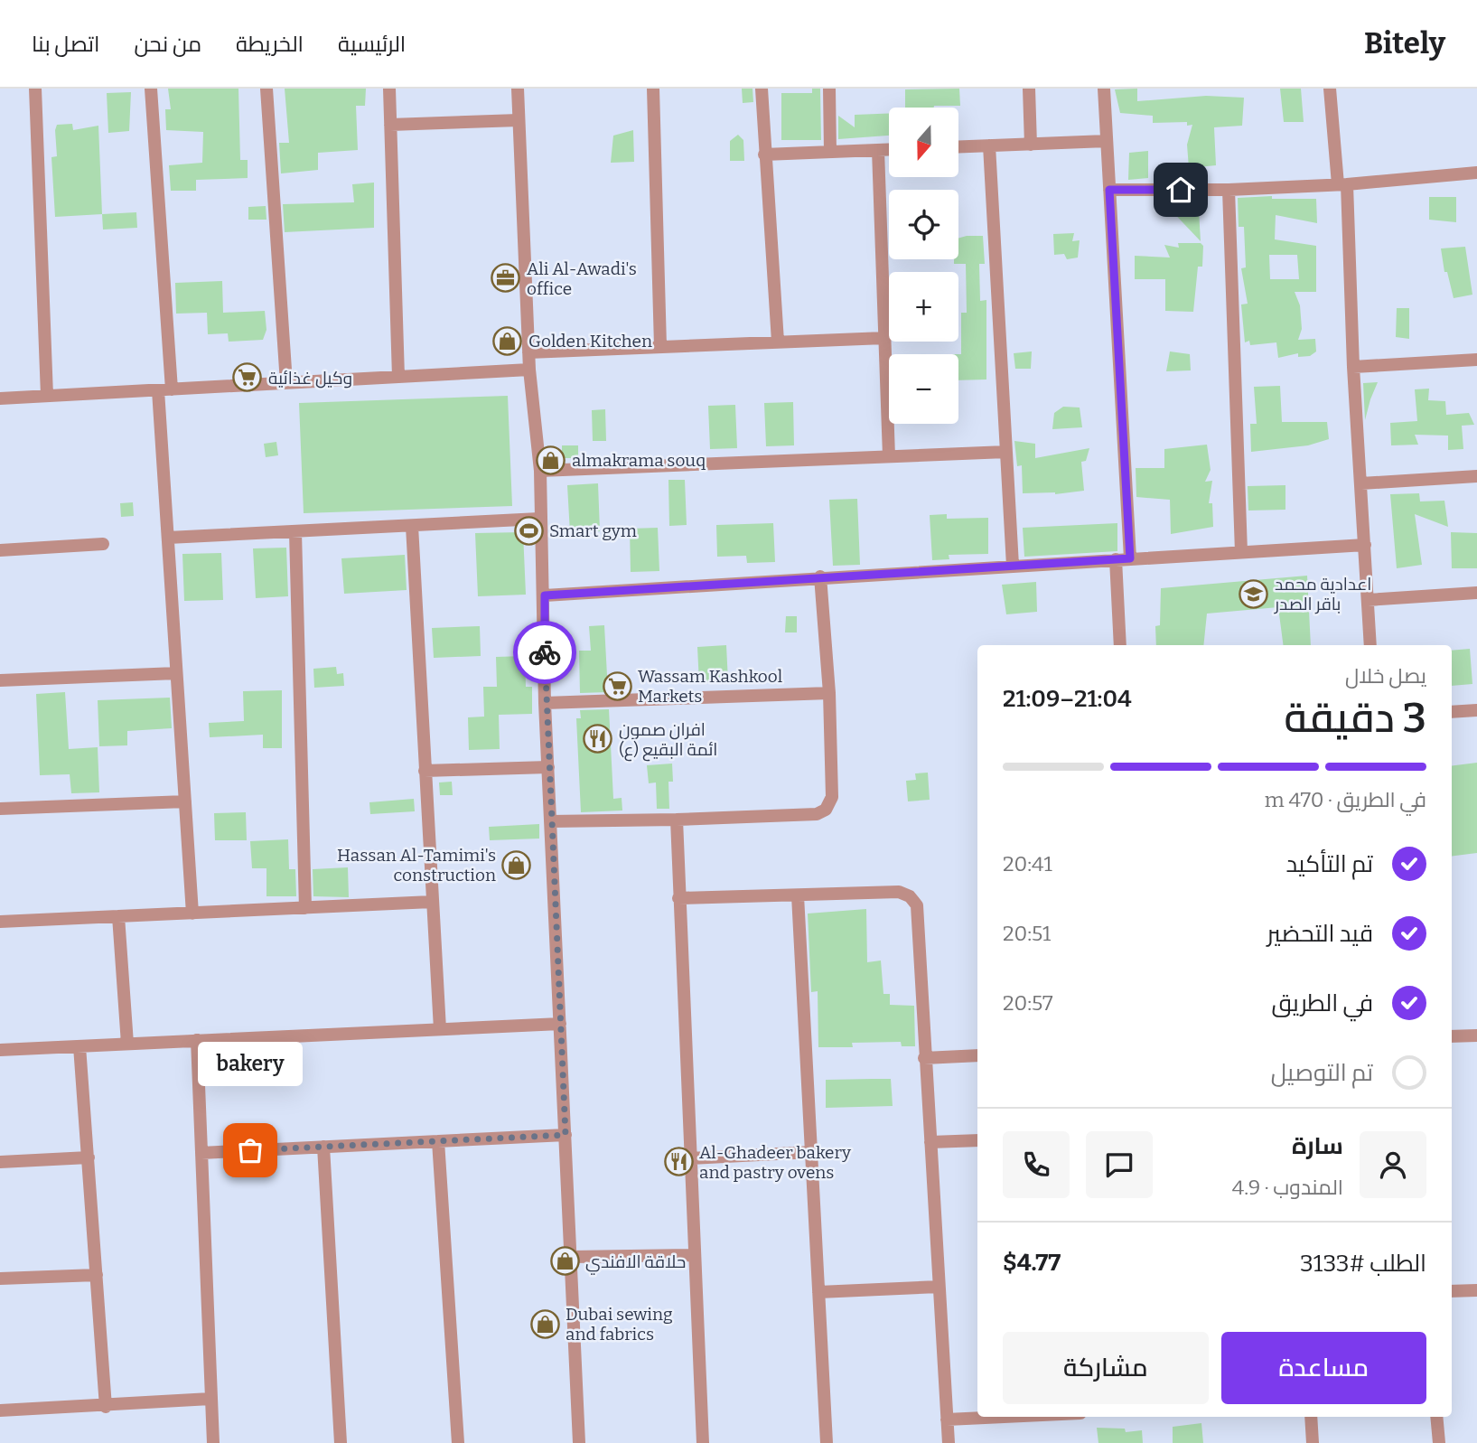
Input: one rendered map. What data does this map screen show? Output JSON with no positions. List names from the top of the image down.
{
  "places": {
    "office": ["Ali Al-Awadi's office"],
    "shop": [
      "Golden Kitchen",
      "almakrama souq",
      "Hassan Al-Tamimi's construction",
      "حلاقة الافندي",
      "Dubai sewing and fabrics"
    ],
    "supermarket": ["وكيل غذائية", "Wassam Kashkool Markets"],
    "sports": ["Smart gym"],
    "school or university": ["اعدادية محمد باقر الصدر"],
    "restaurant": ["افران صمون ائمة البقيع (ع)", "Al-Ghadeer bakery and pastry ovens"],
    "other": ["bakery"]
  },
  "north": "bottom",
  "page": {
    "header": "Bitely",
    "nav": [
      "الرئيسية",
      "الخريطة",
      "من نحن",
      "اتصل بنا"
    ],
    "map_buttons": ["+", "−"],
    "heading": ["3 دقيقة", "يصل خلال", "21:04–21:09"],
    "panel": [
      "سارة",
      "المندوب · 4.9",
      "الطلب #3133",
      "$4.77"
    ],
    "bar": "في الطريق · 470 m",
    "list": [
      ["تم التأكيد", "20:41"],
      ["قيد التحضير", "20:51"],
      ["في الطريق", "20:57"],
      "تم التوصيل"
    ],
    "bubble": "bakery",
    "buttons": ["مساعدة", "مشاركة"]
  }
}
